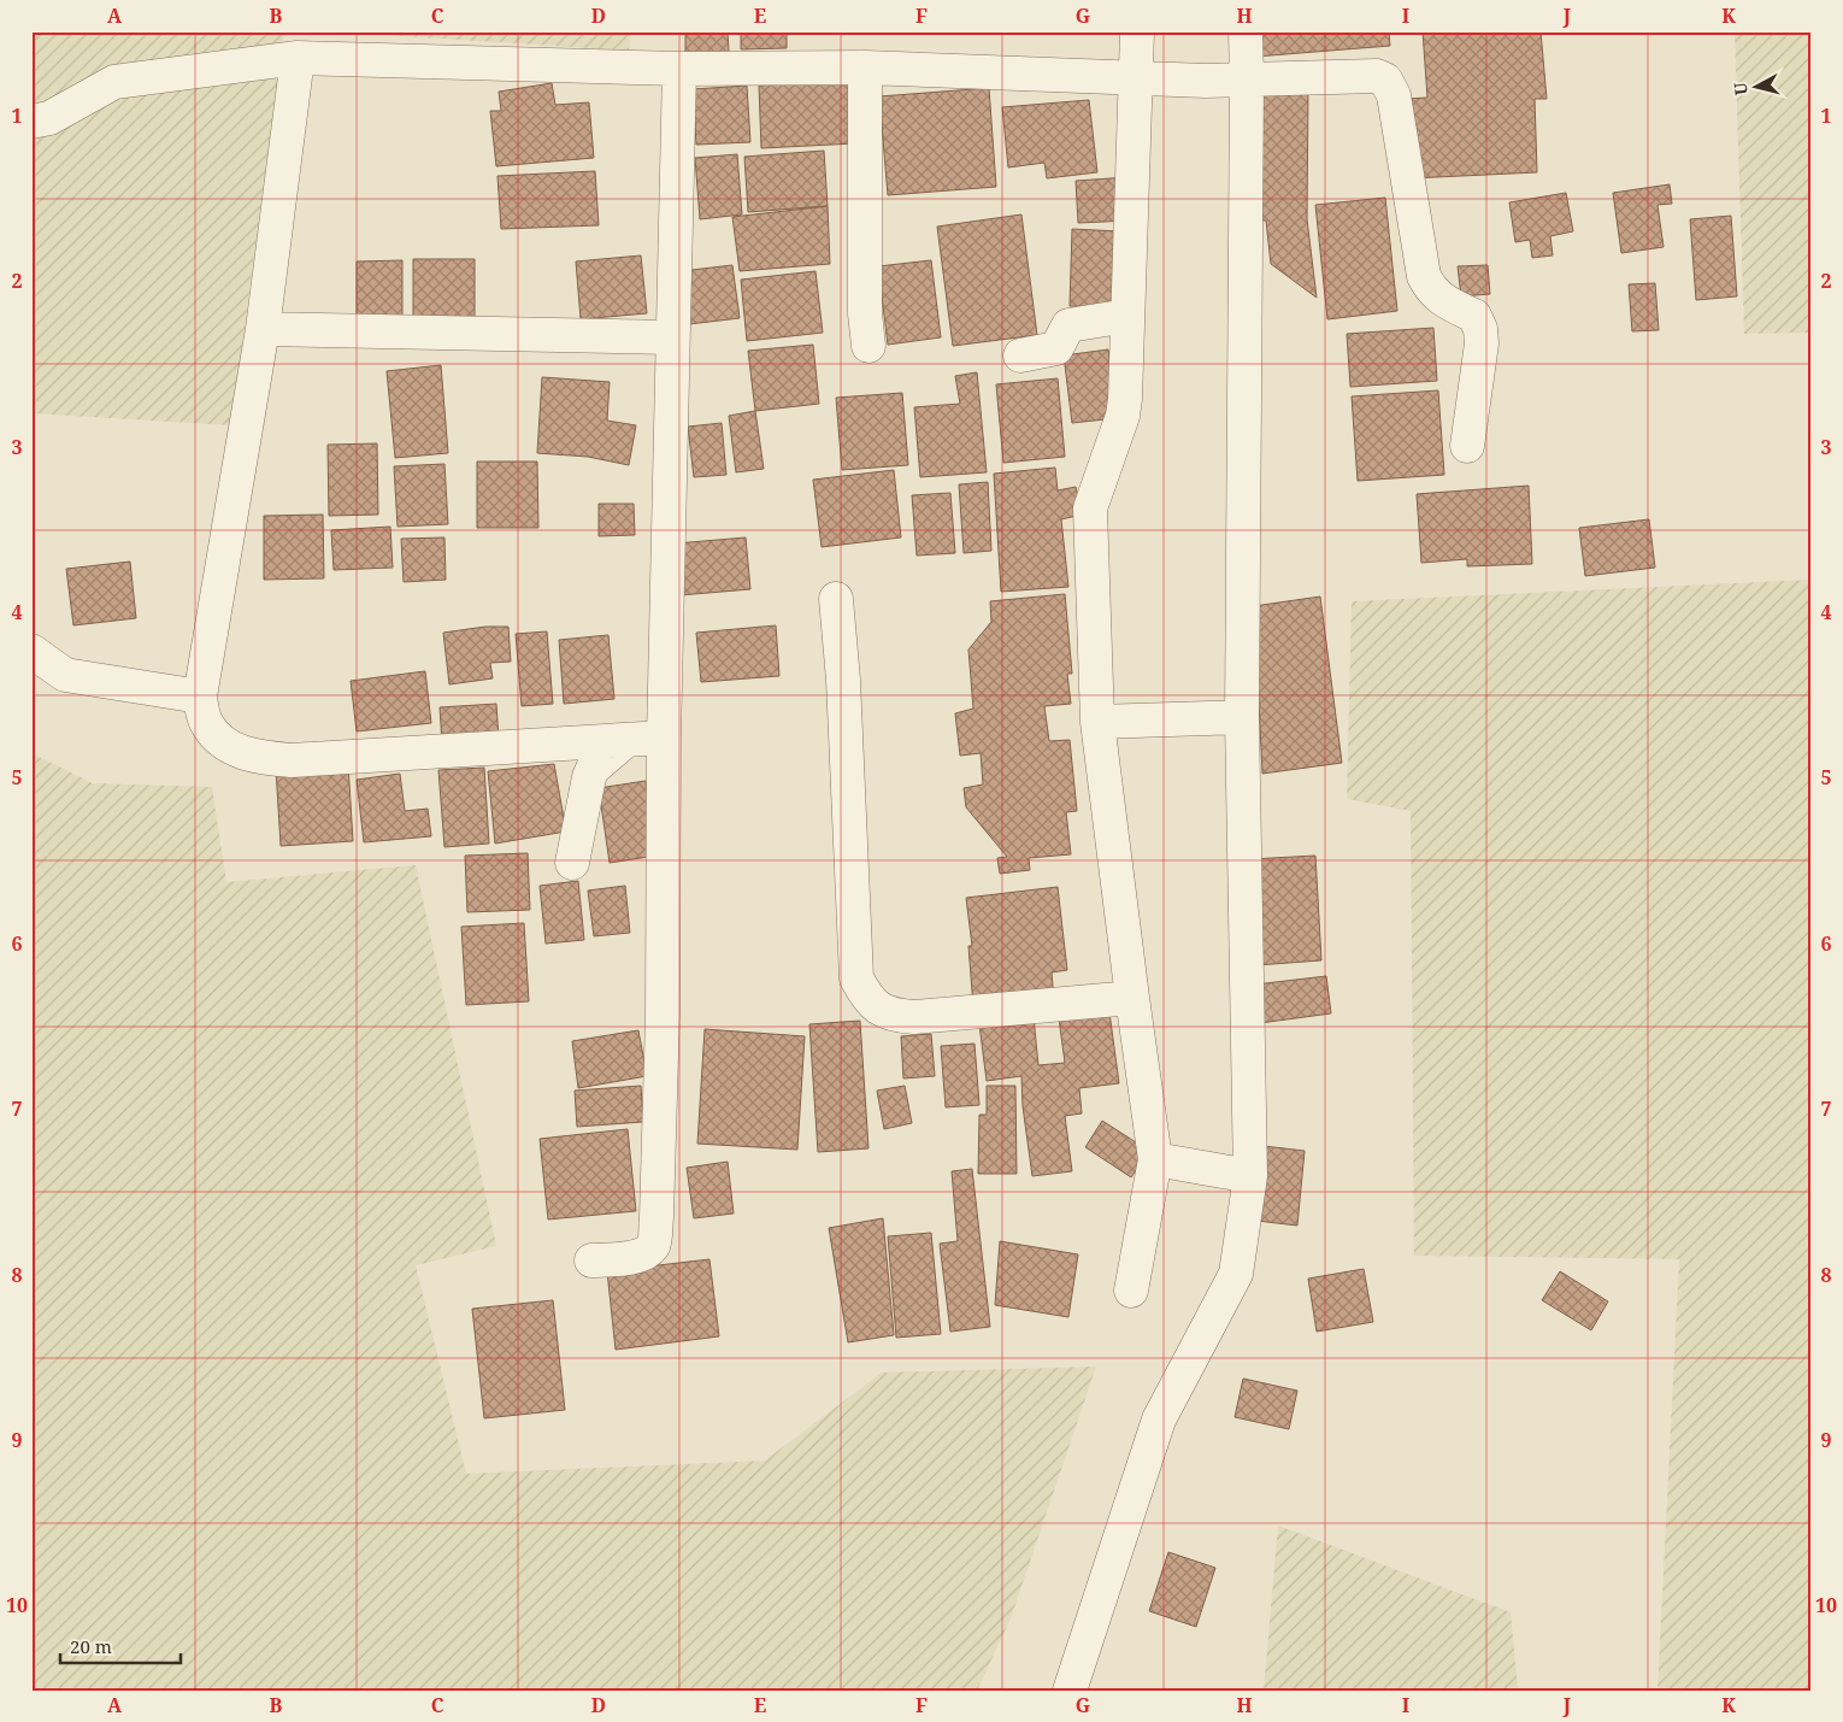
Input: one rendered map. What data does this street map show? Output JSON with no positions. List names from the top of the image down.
{
  "scale_bar": "20 m",
  "north": "left",
  "grid": {
    "columns": [
      "A",
      "B",
      "C",
      "D",
      "E",
      "F",
      "G",
      "H",
      "I",
      "J",
      "K"
    ],
    "rows": [
      "1",
      "2",
      "3",
      "4",
      "5",
      "6",
      "7",
      "8",
      "9",
      "10"
    ]
  }
}
